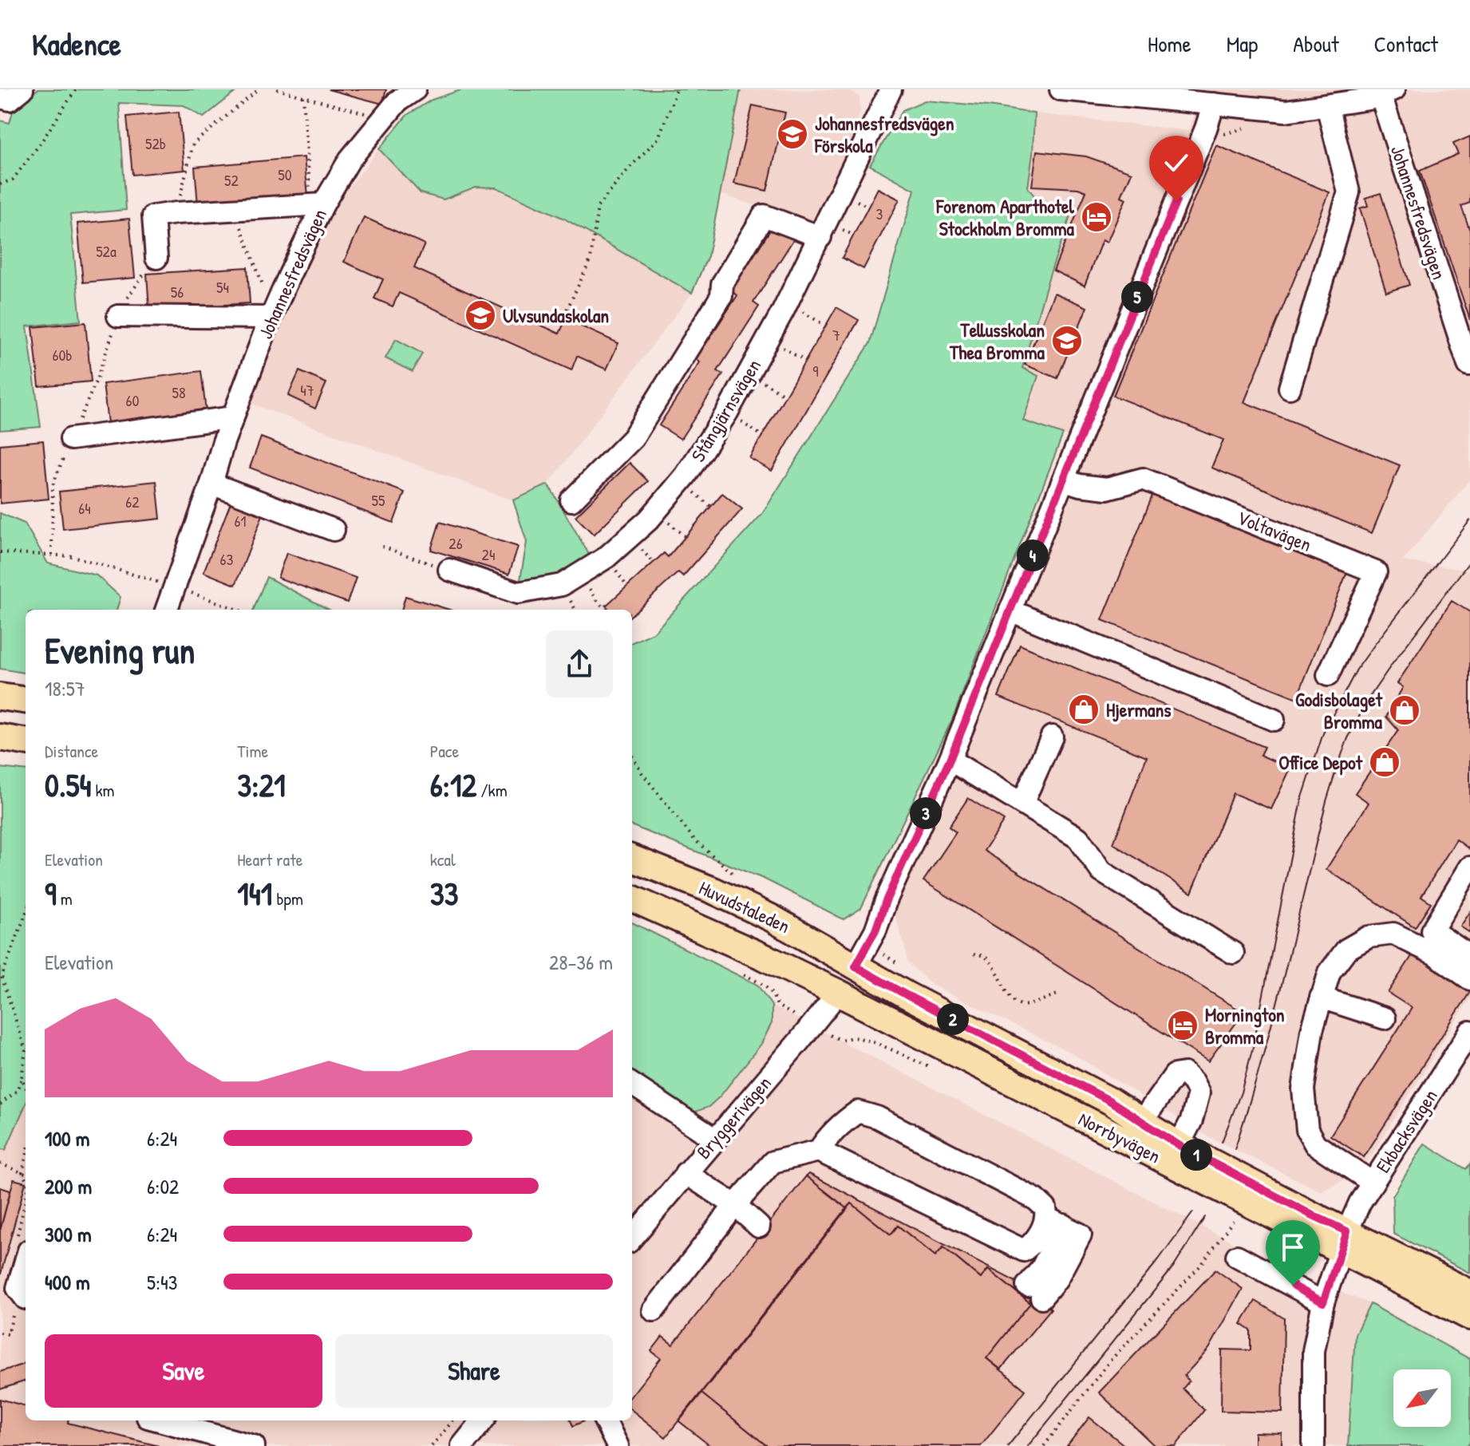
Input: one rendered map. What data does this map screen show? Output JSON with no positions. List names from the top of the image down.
{
  "streets": {
    "main road": ["Huvudstaleden", "Norrbyvägen"],
    "street": [
      "Johannesfredsvägen",
      "Stångjärnsvägen",
      "Voltavägen",
      "Bryggerivägen",
      "Ekbacksvägen"
    ]
  },
  "crossings": [
    ["Huvudstaleden", "Bryggerivägen"],
    ["Huvudstaleden", "Norrbyvägen"],
    ["Bryggerivägen", "Norrbyvägen"],
    ["Ekbacksvägen", "Norrbyvägen"]
  ],
  "places": {
    "school or university": ["Johannesfredsvägen Förskola", "Ulvsundaskolan", "Tellusskolan Thea Bromma"],
    "hotel": ["Forenom Aparthotel Stockholm Bromma", "Mornington Bromma"],
    "shop": ["Hjermans", "Godisbolaget Bromma", "Office Depot"]
  },
  "house_numbers": [
    "52b",
    "50",
    "52",
    "3",
    "52a",
    "54",
    "56",
    "7",
    "60b",
    "9",
    "47",
    "58",
    "60",
    "55",
    "62",
    "64",
    "61",
    "26",
    "24",
    "63"
  ],
  "north": "bottom left",
  "page": {
    "header": "Kadence",
    "nav": [
      "Home",
      "Map",
      "About",
      "Contact"
    ],
    "pins": [
      "5",
      "4",
      "3",
      "2",
      "1"
    ],
    "heading": ["Evening run", "18:57"],
    "stats": [
      ["Distance", "0.54 km"],
      ["Time", "3:21"],
      ["Pace", "6:12 /km"],
      ["Elevation", "9 m"],
      ["Heart rate", "141 bpm"],
      ["kcal", "33"]
    ],
    "chart": ["Elevation", "28–36 m"],
    "list": [
      {
        "name": "100 m",
        "note": "6:24"
      },
      {
        "name": "200 m",
        "note": "6:02"
      },
      {
        "name": "300 m",
        "note": "6:24"
      },
      {
        "name": "400 m",
        "note": "5:43"
      }
    ],
    "buttons": ["Save", "Share"]
  }
}
